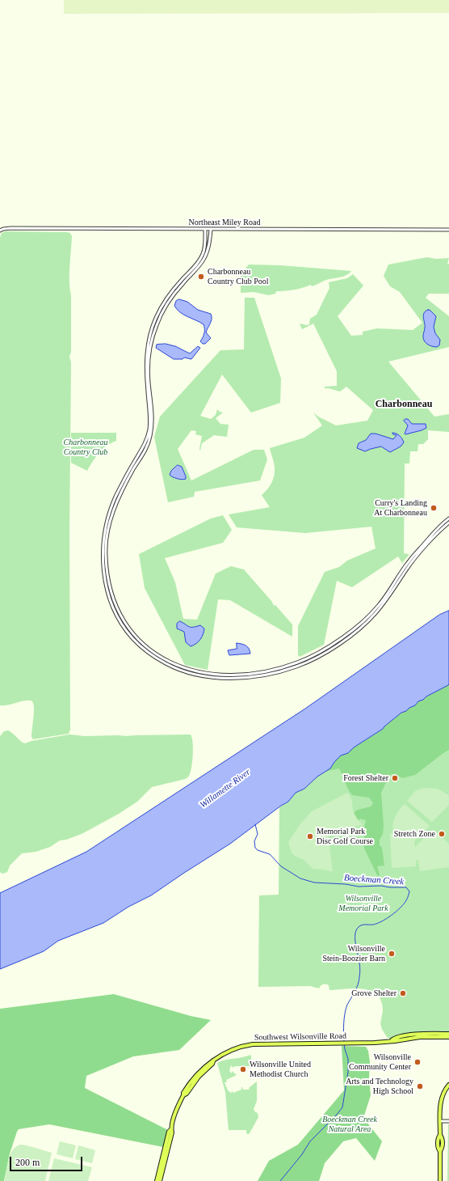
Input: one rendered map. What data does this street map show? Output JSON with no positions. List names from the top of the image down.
{
  "streets": {
    "main road": ["Southwest Wilsonville Road"],
    "street": ["Northeast Miley Road"]
  },
  "districts": ["Charbonneau"],
  "water": ["Willamette River", "Boeckman Creek"],
  "parks": ["Charbonneau Country Club", "Wilsonville Memorial Park", "Boeckman Creek Natural Area"],
  "places": [
    "Charbonneau Country Club Pool",
    "Curry's Landing At Charbonneau",
    "Forest Shelter",
    "Stretch Zone",
    "Memorial Park Disc Golf Course",
    "Wilsonville Stein-Boozier Barn",
    "Grove Shelter",
    "Wilsonville Community Center",
    "Wilsonville United Methodist Church",
    "Arts and Technology High School"
  ],
  "scale_bar": "200 m"
}
